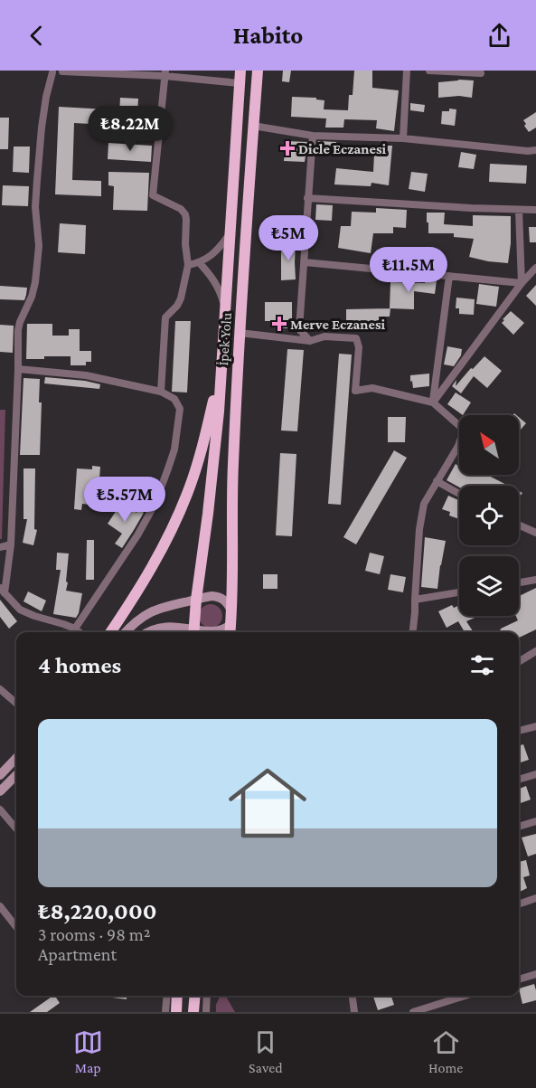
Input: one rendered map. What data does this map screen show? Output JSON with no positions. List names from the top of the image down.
{
  "streets": {
    "highway": ["İpek Yolu"]
  },
  "places": {
    "health": ["Dicle Eczanesi", "Merve Eczanesi"]
  },
  "north": "top left",
  "page": {
    "header": "Habito",
    "price": [
      "₺8.22M",
      "₺5M",
      "₺11.5M",
      "₺5.57M"
    ],
    "heading": "4 homes",
    "list": [
      {
        "name": "₺8,220,000",
        "note": "3 rooms · 98 m² · Apartment"
      }
    ],
    "tabs": ["Map", "Saved", "Home"]
  }
}
